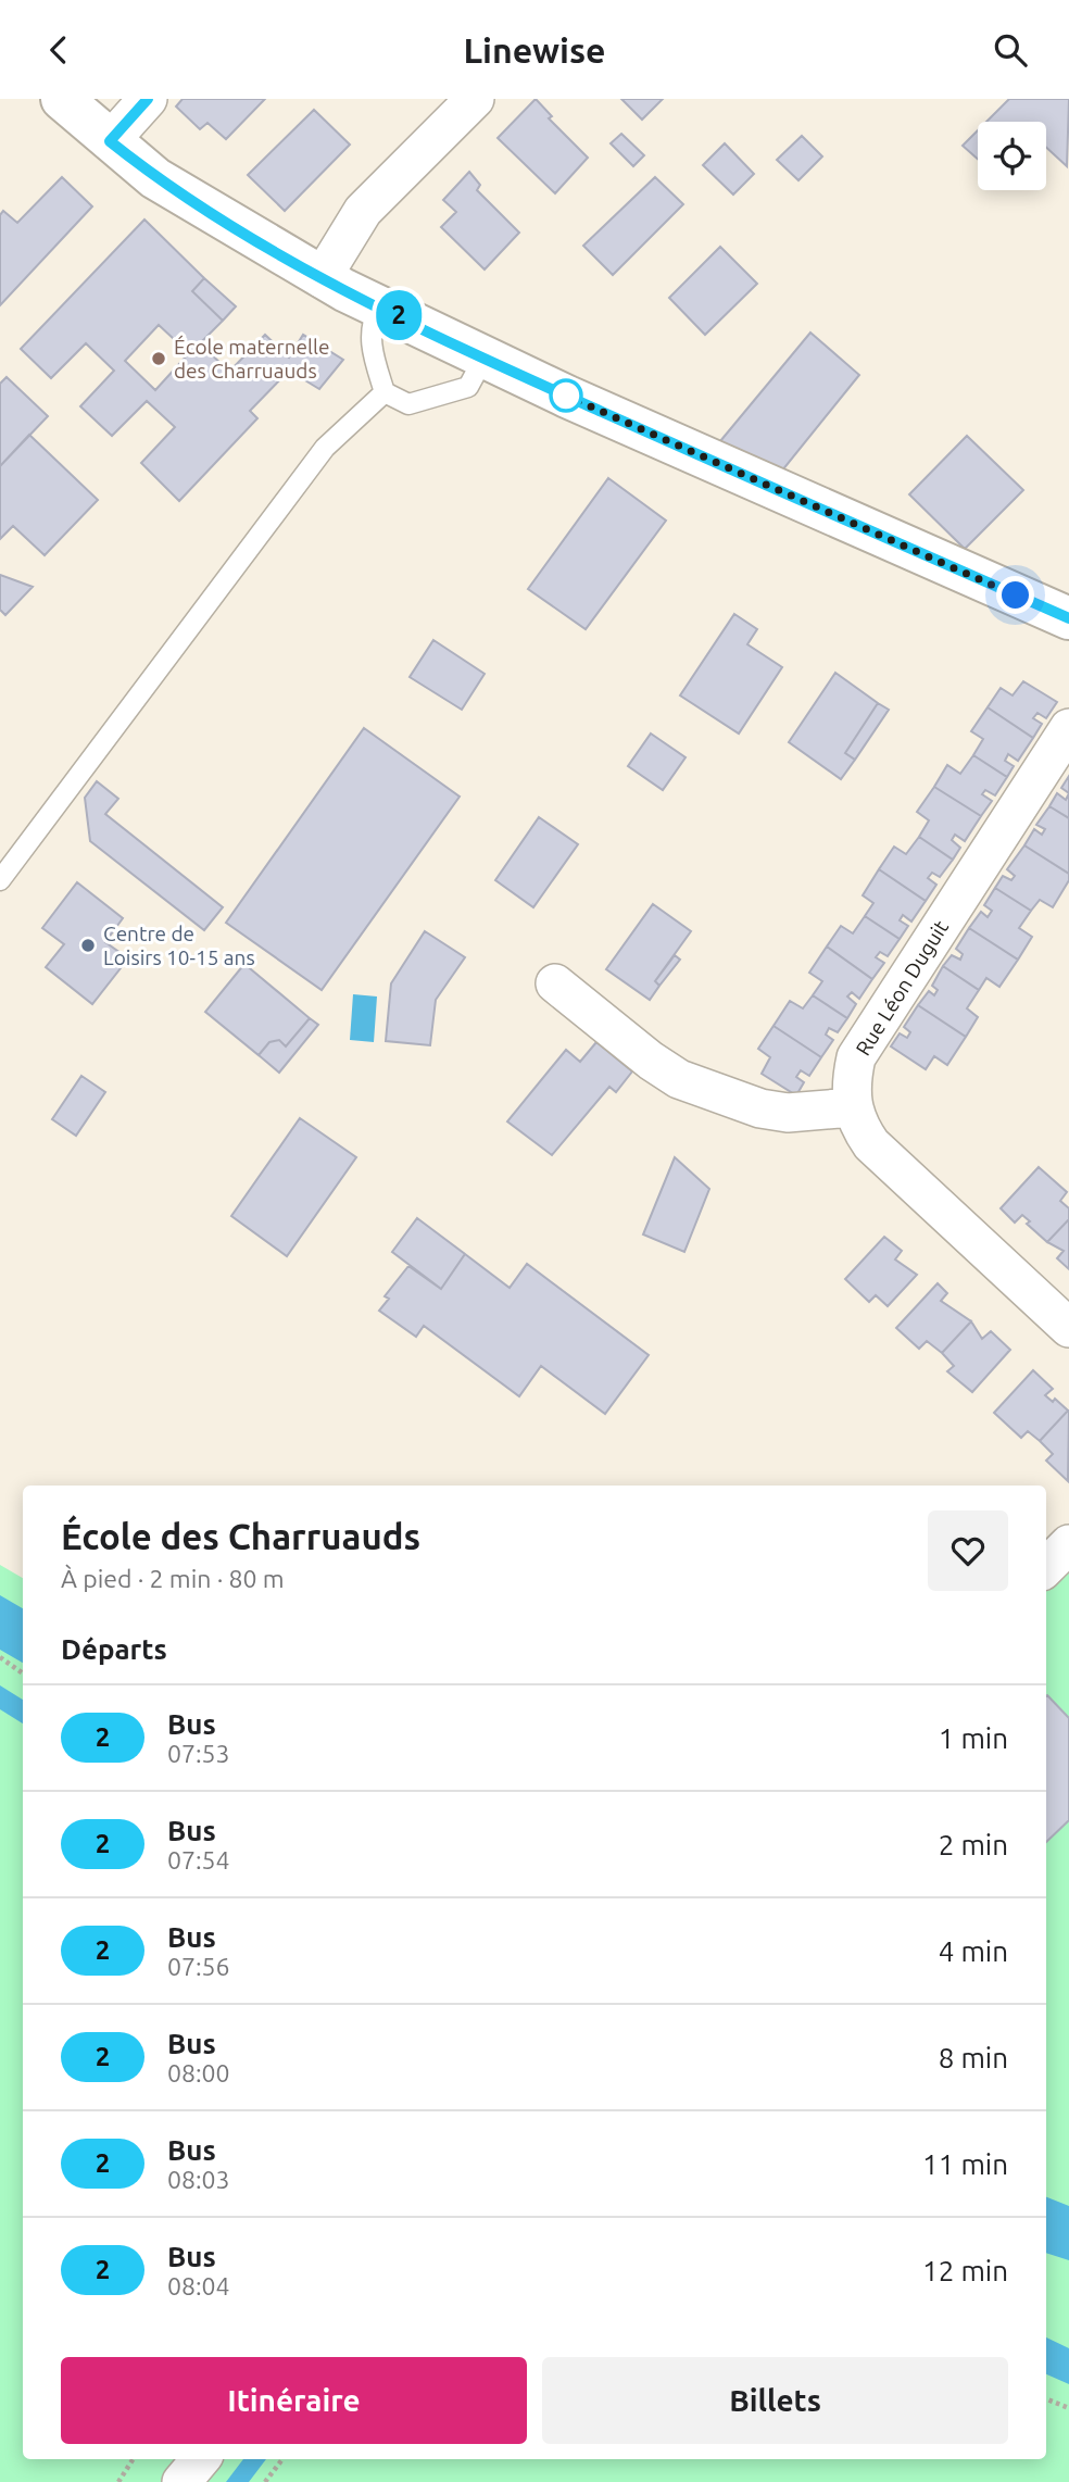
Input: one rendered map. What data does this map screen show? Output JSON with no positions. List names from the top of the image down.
{
  "streets": {
    "street": ["Rue Léon Duguit"]
  },
  "places": ["École maternelle des Charruauds", "Centre de Loisirs 10-15 ans"],
  "lines": ["bus line 2"],
  "page": {
    "header": "Linewise",
    "on_map": "2",
    "heading": [
      ["École des Charruauds", "À pied · 2 min · 80 m"],
      "Départs"
    ],
    "list": [
      {
        "mark": "2",
        "name": "Bus",
        "note": "07:53",
        "value": "1 min"
      },
      {
        "mark": "2",
        "name": "Bus",
        "note": "07:54",
        "value": "2 min"
      },
      {
        "mark": "2",
        "name": "Bus",
        "note": "07:56",
        "value": "4 min"
      },
      {
        "mark": "2",
        "name": "Bus",
        "note": "08:00",
        "value": "8 min"
      },
      {
        "mark": "2",
        "name": "Bus",
        "note": "08:03",
        "value": "11 min"
      },
      {
        "mark": "2",
        "name": "Bus",
        "note": "08:04",
        "value": "12 min"
      }
    ],
    "buttons": ["Itinéraire", "Billets"]
  }
}
